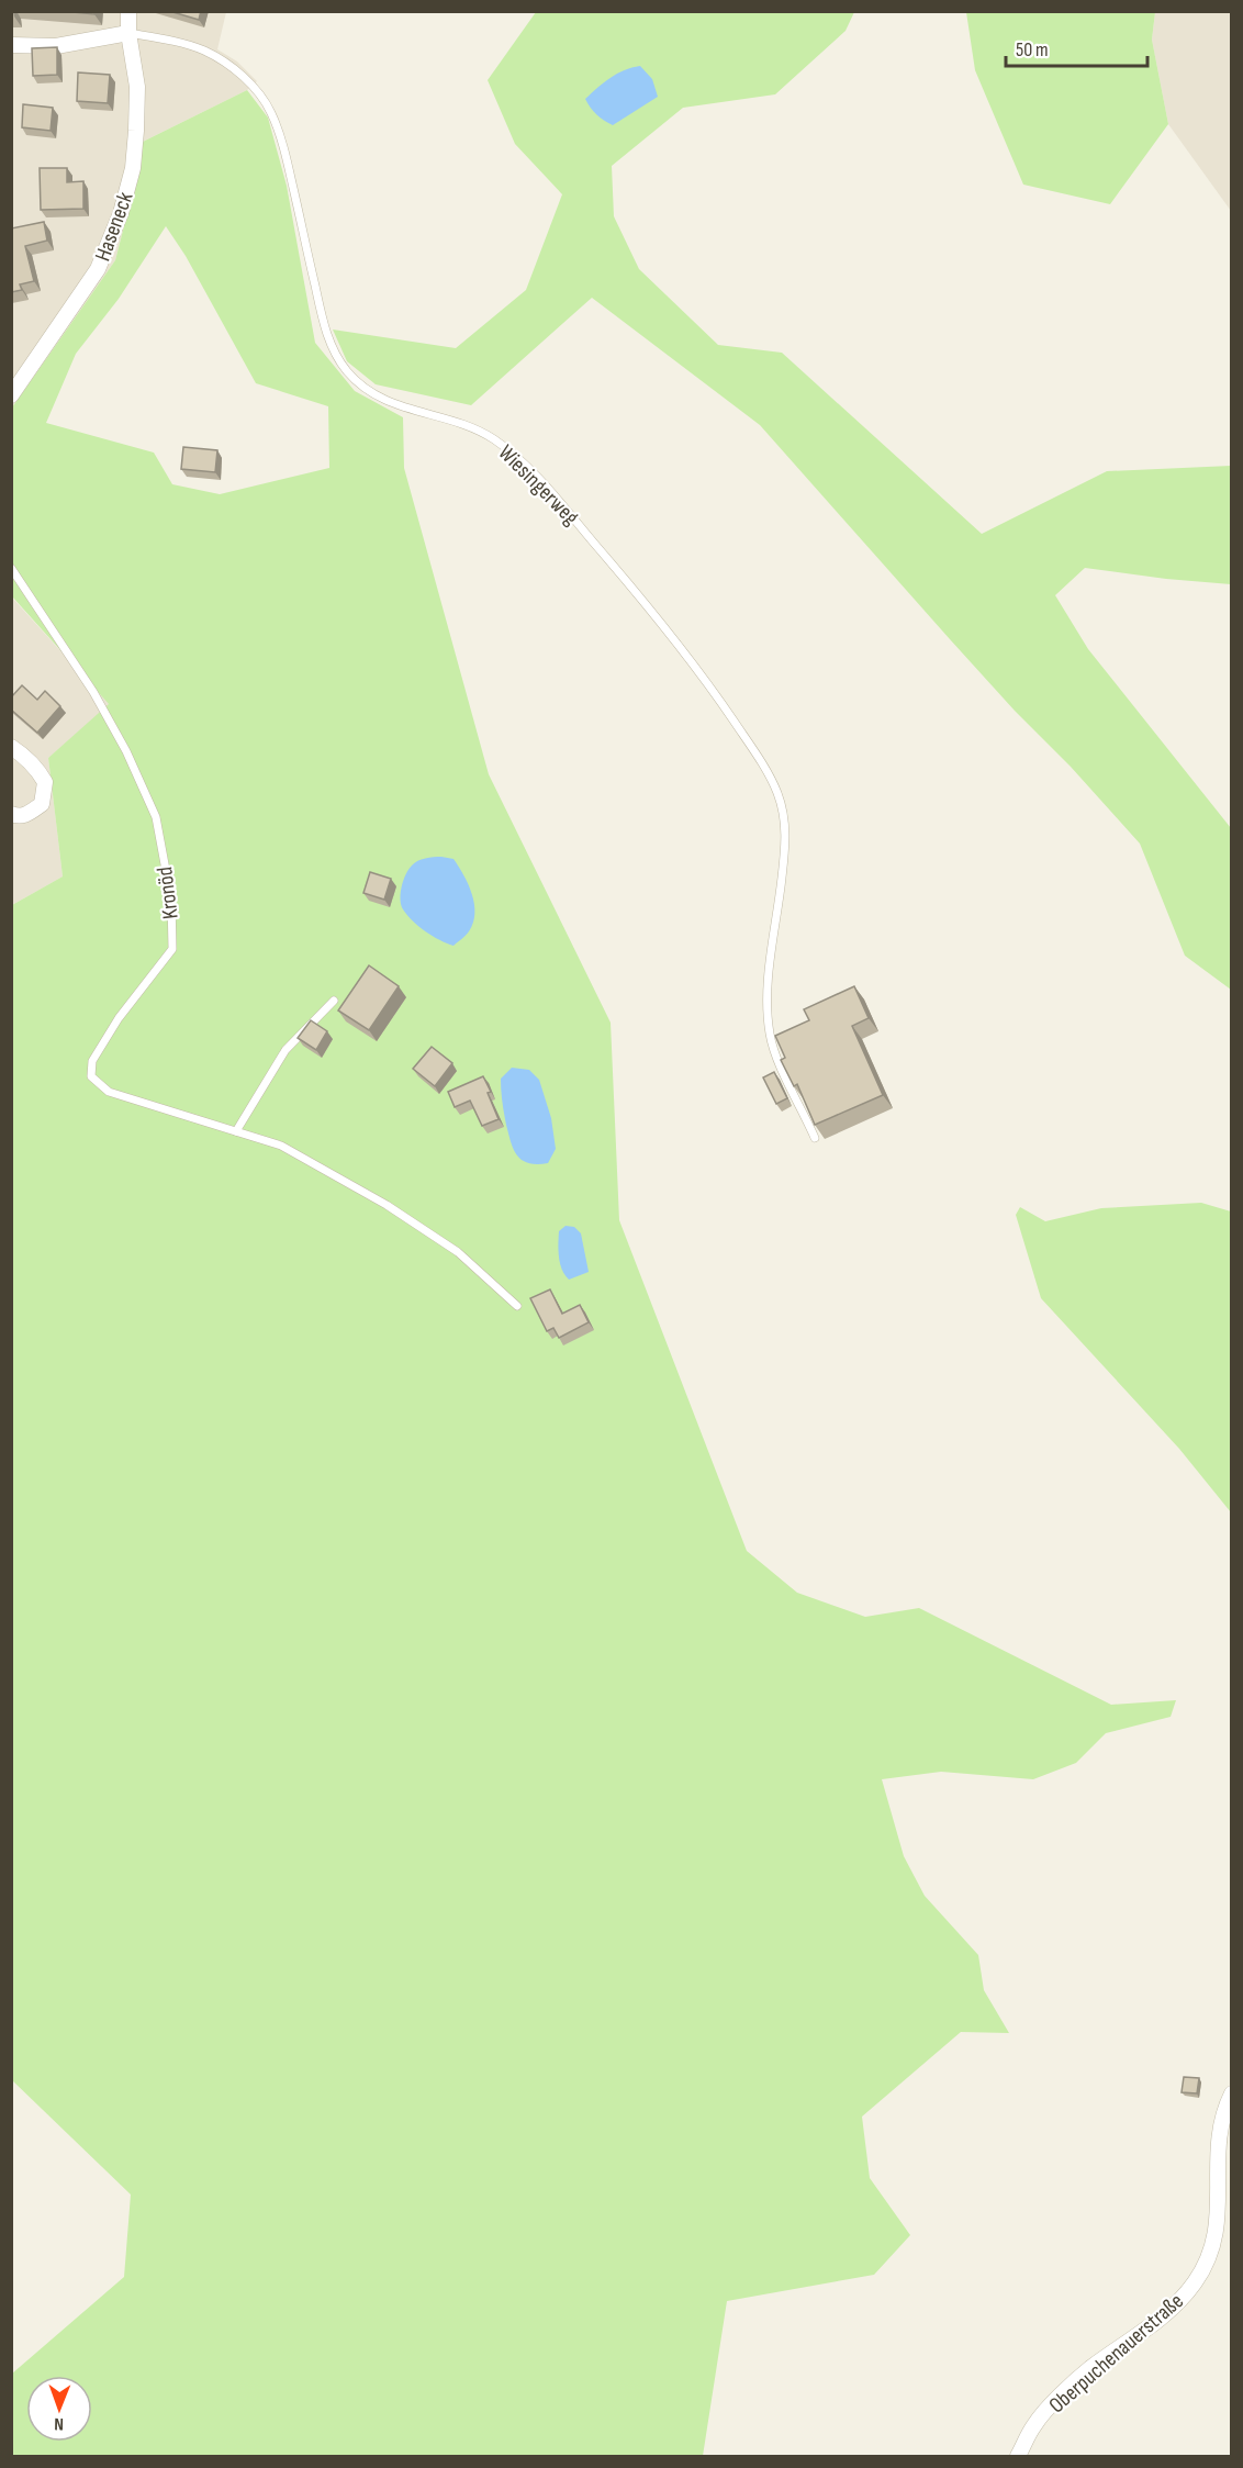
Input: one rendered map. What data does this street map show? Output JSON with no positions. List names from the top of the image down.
{
  "streets": {
    "street": ["Haseneck", "Wiesingerweg", "Oberpuchenauerstraße"],
    "lane": ["Kronöd"]
  },
  "crossings": [
    ["Haseneck", "Wiesingerweg"]
  ],
  "scale_bar": "50 m",
  "north": "bottom"
}
